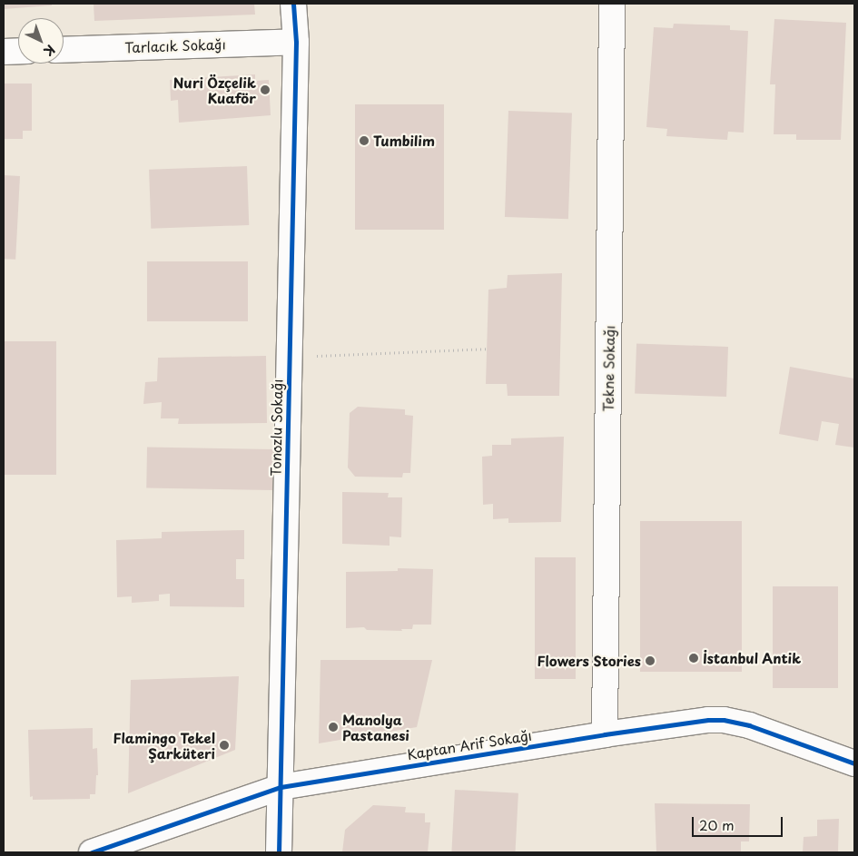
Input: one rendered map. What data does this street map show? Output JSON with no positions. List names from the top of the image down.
{
  "streets": {
    "street": [
      "Tarlacık Sokağı",
      "Tekne Sokağı",
      "Tonozlu Sokağı",
      "Kaptan Arif Sokağı"
    ]
  },
  "crossings": [
    ["Tarlacık Sokağı", "Tonozlu Sokağı"],
    ["Tekne Sokağı", "Kaptan Arif Sokağı"],
    ["Tonozlu Sokağı", "Kaptan Arif Sokağı"]
  ],
  "places": [
    "Nuri Özçelik Kuaför",
    "Tumbilim",
    "İstanbul Antik",
    "Flowers Stories",
    "Manolya Pastanesi",
    "Flamingo Tekel Şarküteri"
  ],
  "scale_bar": "20 m",
  "north": "bottom right"
}
